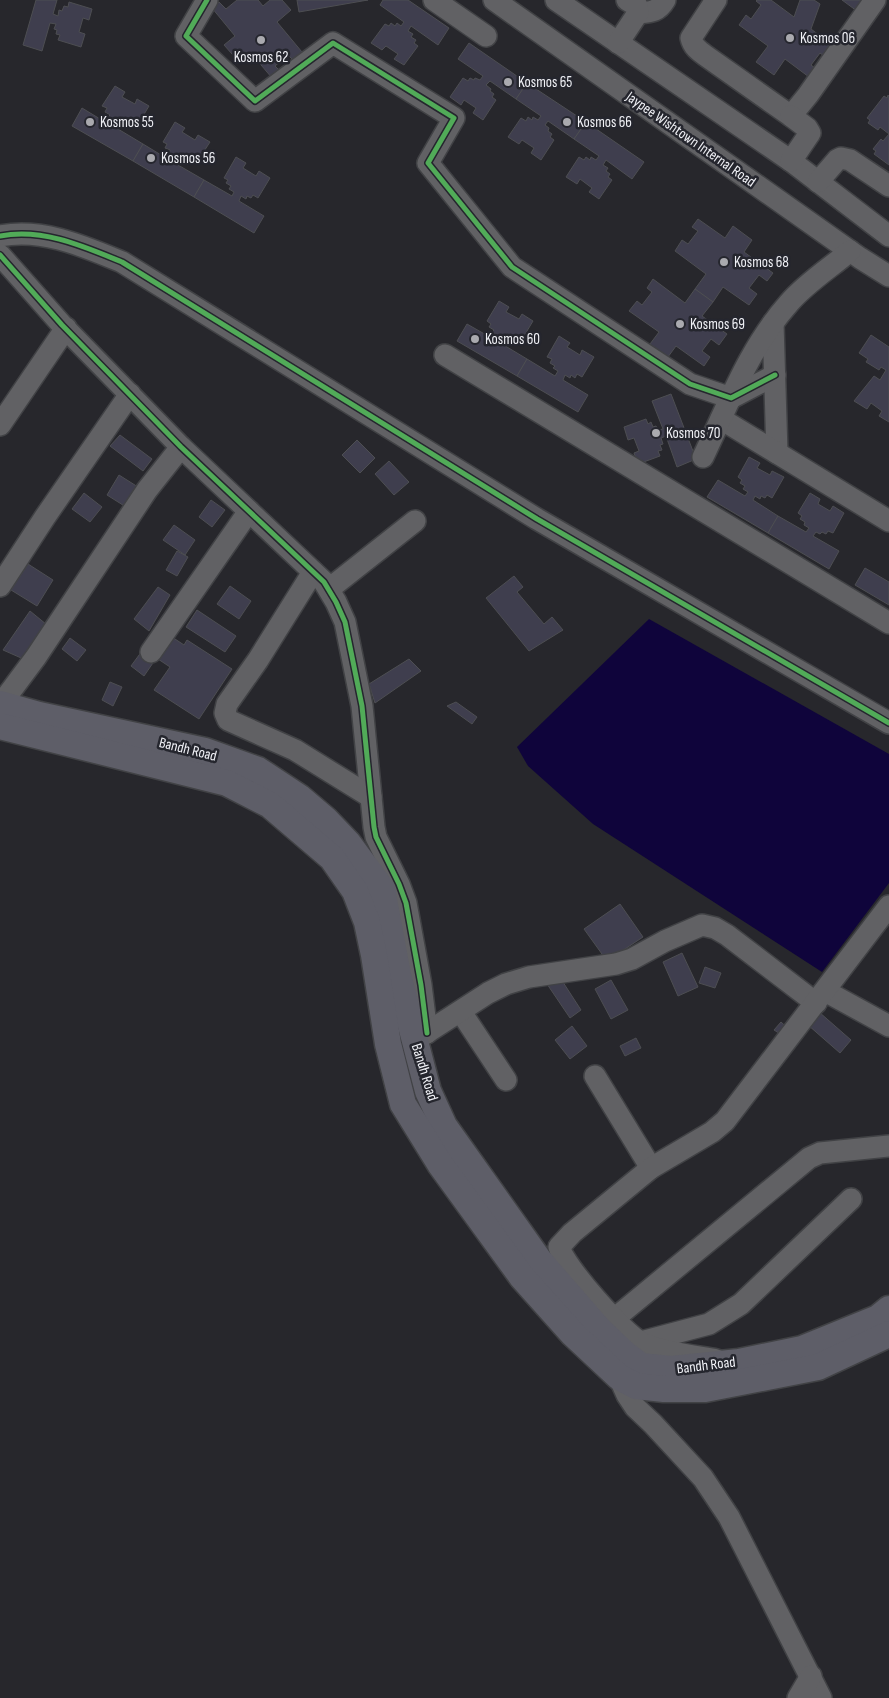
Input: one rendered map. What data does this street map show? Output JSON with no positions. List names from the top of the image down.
{
  "streets": {
    "main road": ["Bandh Road"],
    "street": ["Jaypee Wishtown Internal Road"]
  },
  "places": [
    "Kosmos 06",
    "Kosmos 62",
    "Kosmos 65",
    "Kosmos 55",
    "Kosmos 66",
    "Kosmos 56",
    "Kosmos 68",
    "Kosmos 69",
    "Kosmos 60",
    "Kosmos 70"
  ]
}
